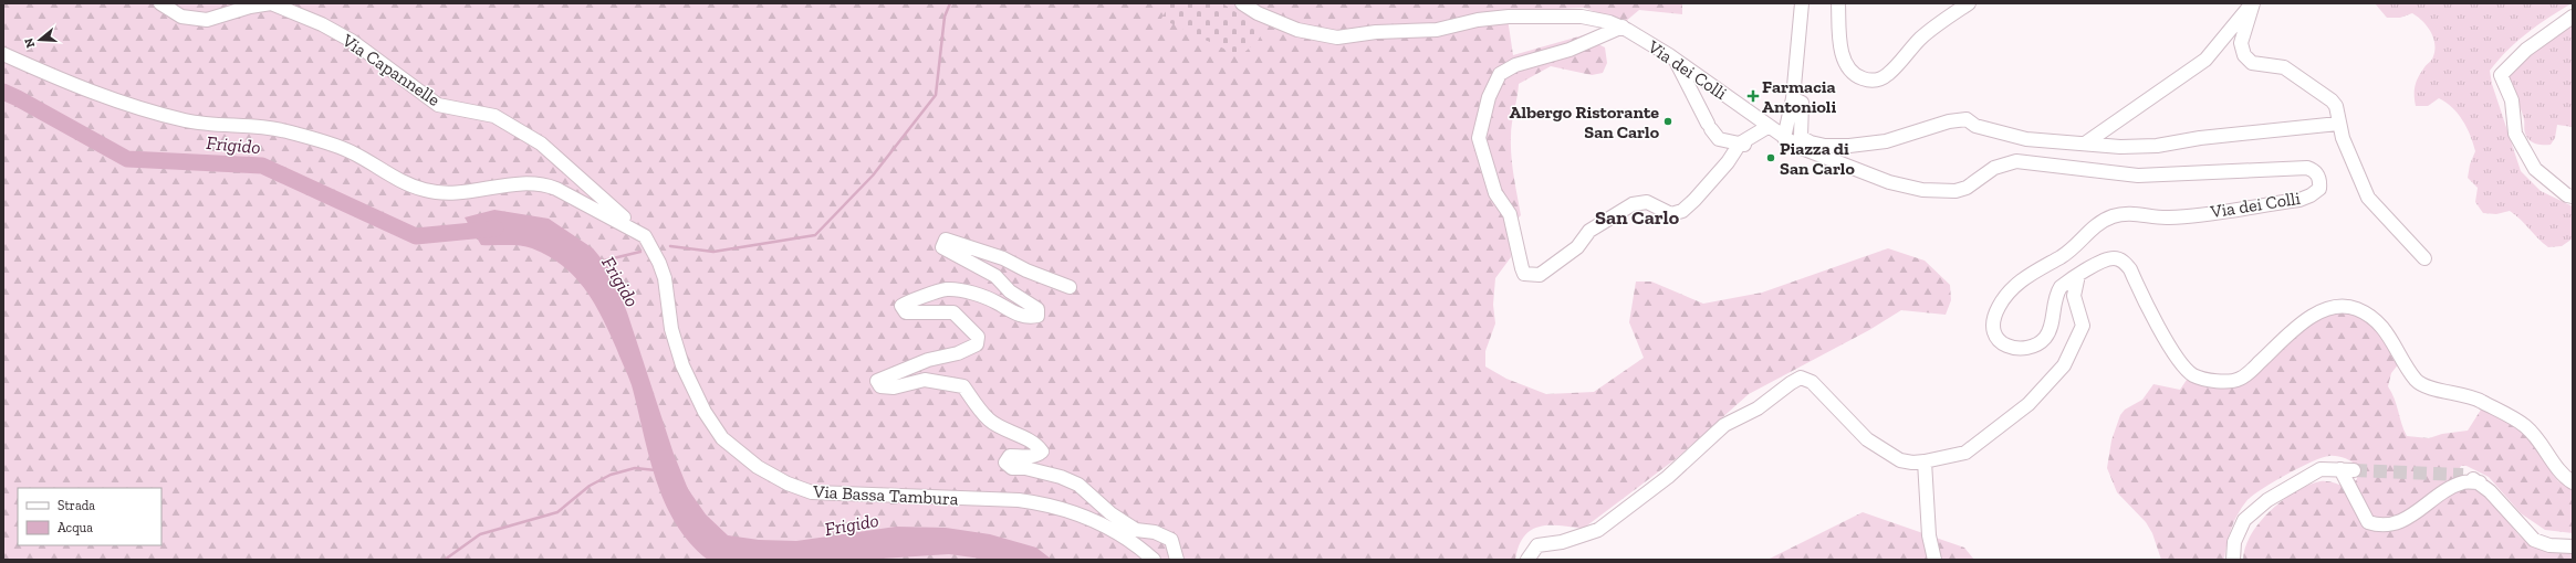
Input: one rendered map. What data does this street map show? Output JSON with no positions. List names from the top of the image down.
{
  "streets": {
    "street": ["Via Capannelle", "Via dei Colli", "Via Bassa Tambura"]
  },
  "crossings": [
    ["Via Capannelle", "Via Bassa Tambura"]
  ],
  "districts": ["San Carlo"],
  "water": ["Frigido"],
  "places": {
    "health": ["Farmacia Antonioli"],
    "other": ["Albergo Ristorante San Carlo", "Piazza di San Carlo"]
  },
  "legend": ["Strada", "Acqua"],
  "north": "left"
}
